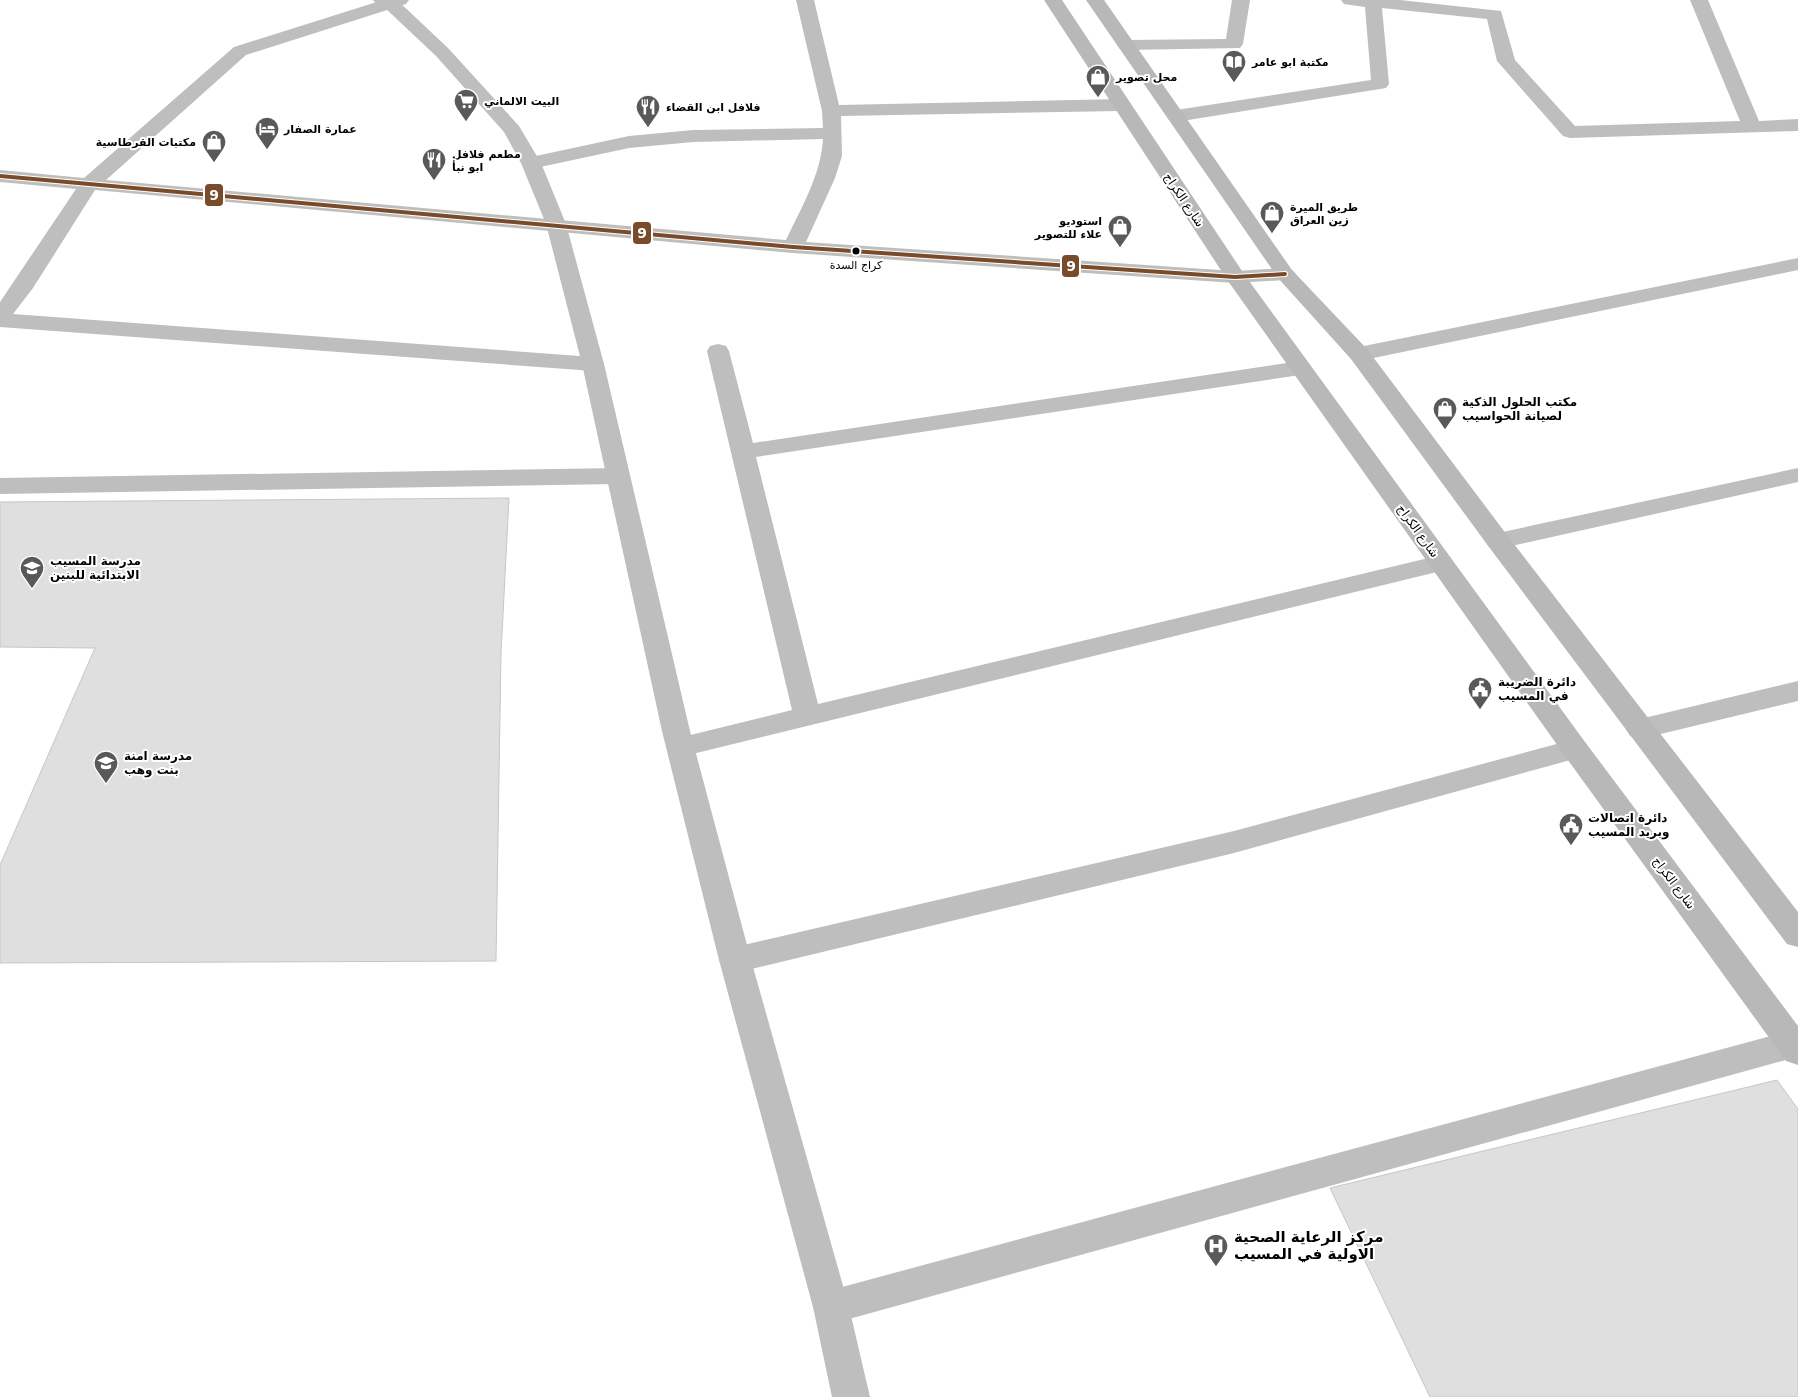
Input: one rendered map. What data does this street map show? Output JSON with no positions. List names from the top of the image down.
{
  "streets": {
    "main road": ["شارع الكراج"]
  },
  "places": {
    "library": ["مكتبة ابو عامر"],
    "shop": [
      "محل تصوير",
      "مكتبات القرطاسية",
      "طريق الميرة زين العراق",
      "استوديو علاء للتصوير",
      "مكتب الحلول الذكية لصيانة الحواسيب"
    ],
    "supermarket": ["البيت الالماني"],
    "restaurant": ["فلافل ابن القضاء", "مطعم فلافل ابو نبأ"],
    "hotel": ["عمارة الصفار"],
    "other": ["كراج السدة"],
    "school or university": ["مدرسة المسيب الابتدائية للبنين", "مدرسة امنة بنت وهب"],
    "public building": ["دائرة الضريبة في المسيب", "دائرة اتصالات وبريد المسيب"],
    "hospital": ["مركز الرعاية الصحية الاولية في المسيب"]
  },
  "lines": ["transit line 9"]
}
